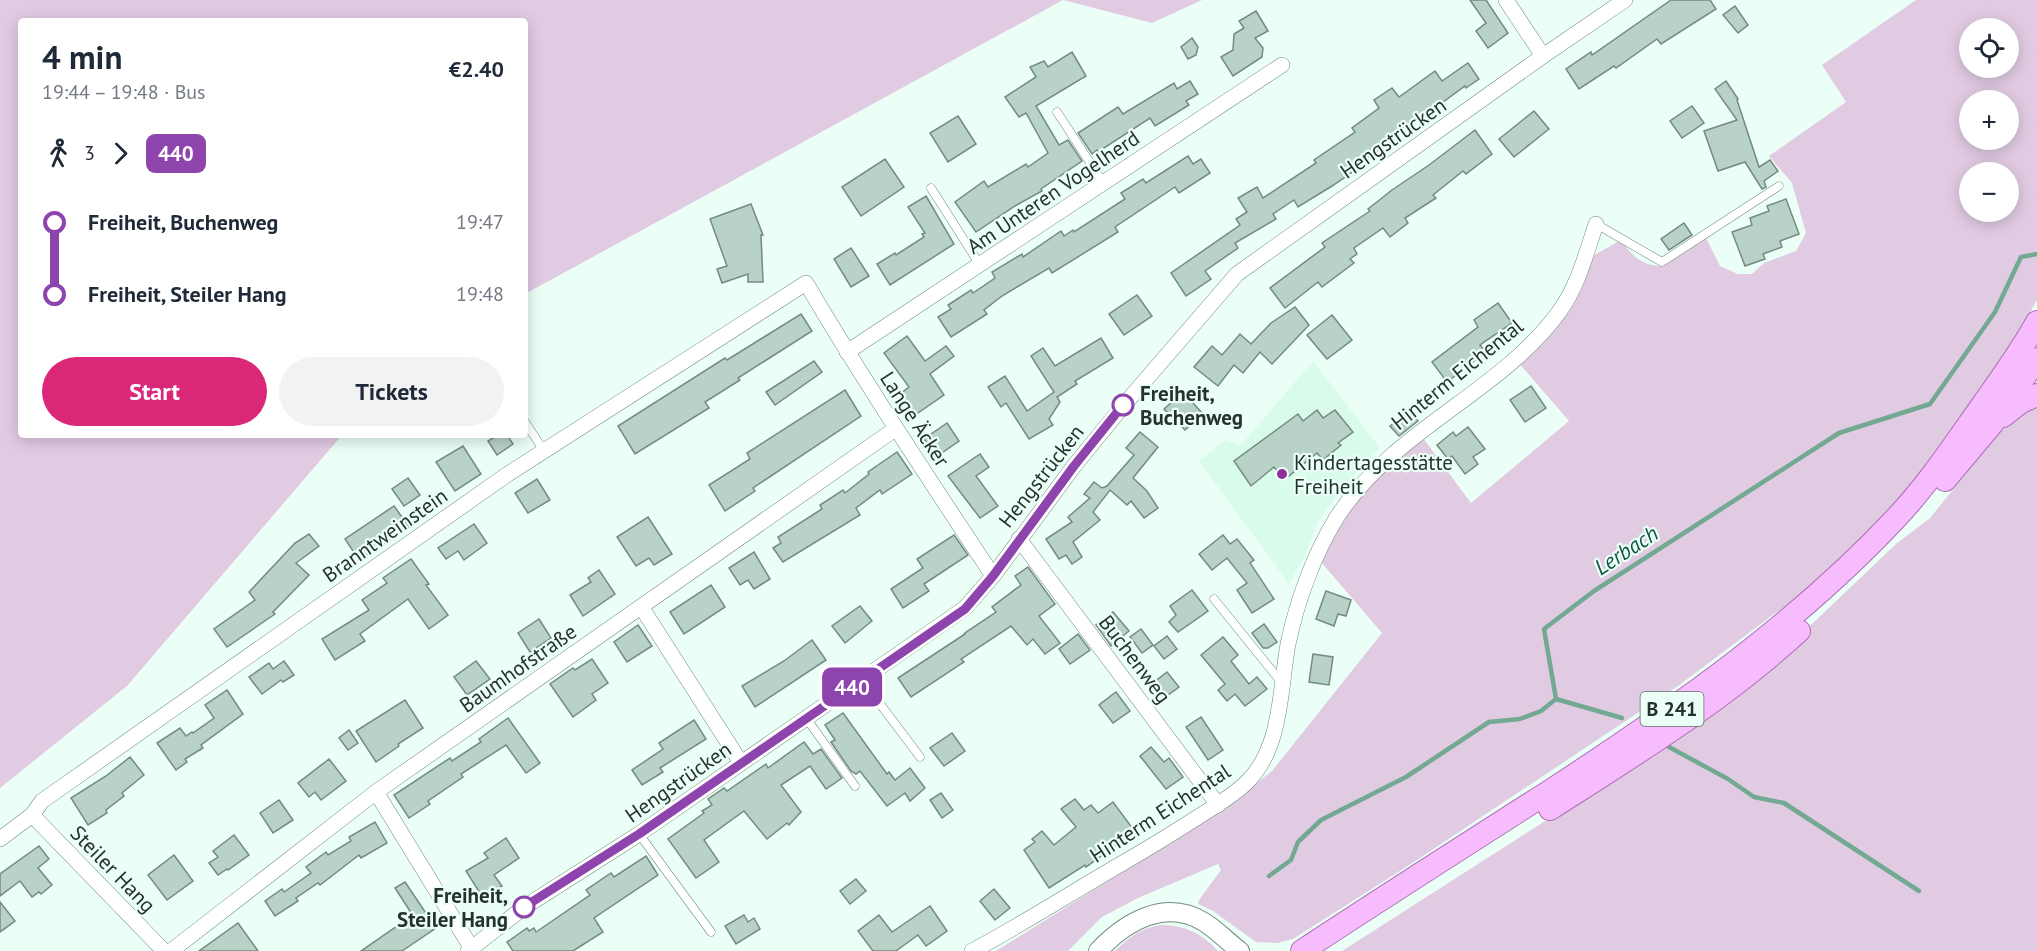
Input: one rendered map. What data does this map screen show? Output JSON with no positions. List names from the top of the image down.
{
  "streets": {
    "main road": ["B 241"],
    "street": [
      "Hengstrücken",
      "Am Unteren Vogelherd",
      "Hinterm Eichental",
      "Lange Äcker",
      "Branntweinstein",
      "Buchenweg",
      "Baumhofstraße",
      "Steiler Hang"
    ]
  },
  "crossings": [
    ["Hengstrücken", "Lange Äcker"],
    ["Hengstrücken", "Buchenweg"],
    ["Am Unteren Vogelherd", "Lange Äcker"],
    ["Hinterm Eichental", "Buchenweg"],
    ["Lange Äcker", "Branntweinstein"],
    ["Lange Äcker", "Baumhofstraße"],
    ["Branntweinstein", "Steiler Hang"]
  ],
  "water": ["Lerbach"],
  "places": ["Freiheit, Buchenweg", "Kindertagesstätte Freiheit", "Freiheit, Steiler Hang"],
  "lines": ["bus line 440"],
  "page": {
    "on_map": "440",
    "map_buttons": ["+", "−"],
    "heading": ["4 min", "19:44 – 19:48 · Bus", "€2.40"],
    "legs": ["3", "440"],
    "list": [
      {
        "name": "Freiheit, Buchenweg",
        "value": "19:47"
      },
      {
        "name": "Freiheit, Steiler Hang",
        "value": "19:48"
      }
    ],
    "buttons": ["Start", "Tickets"]
  }
}
